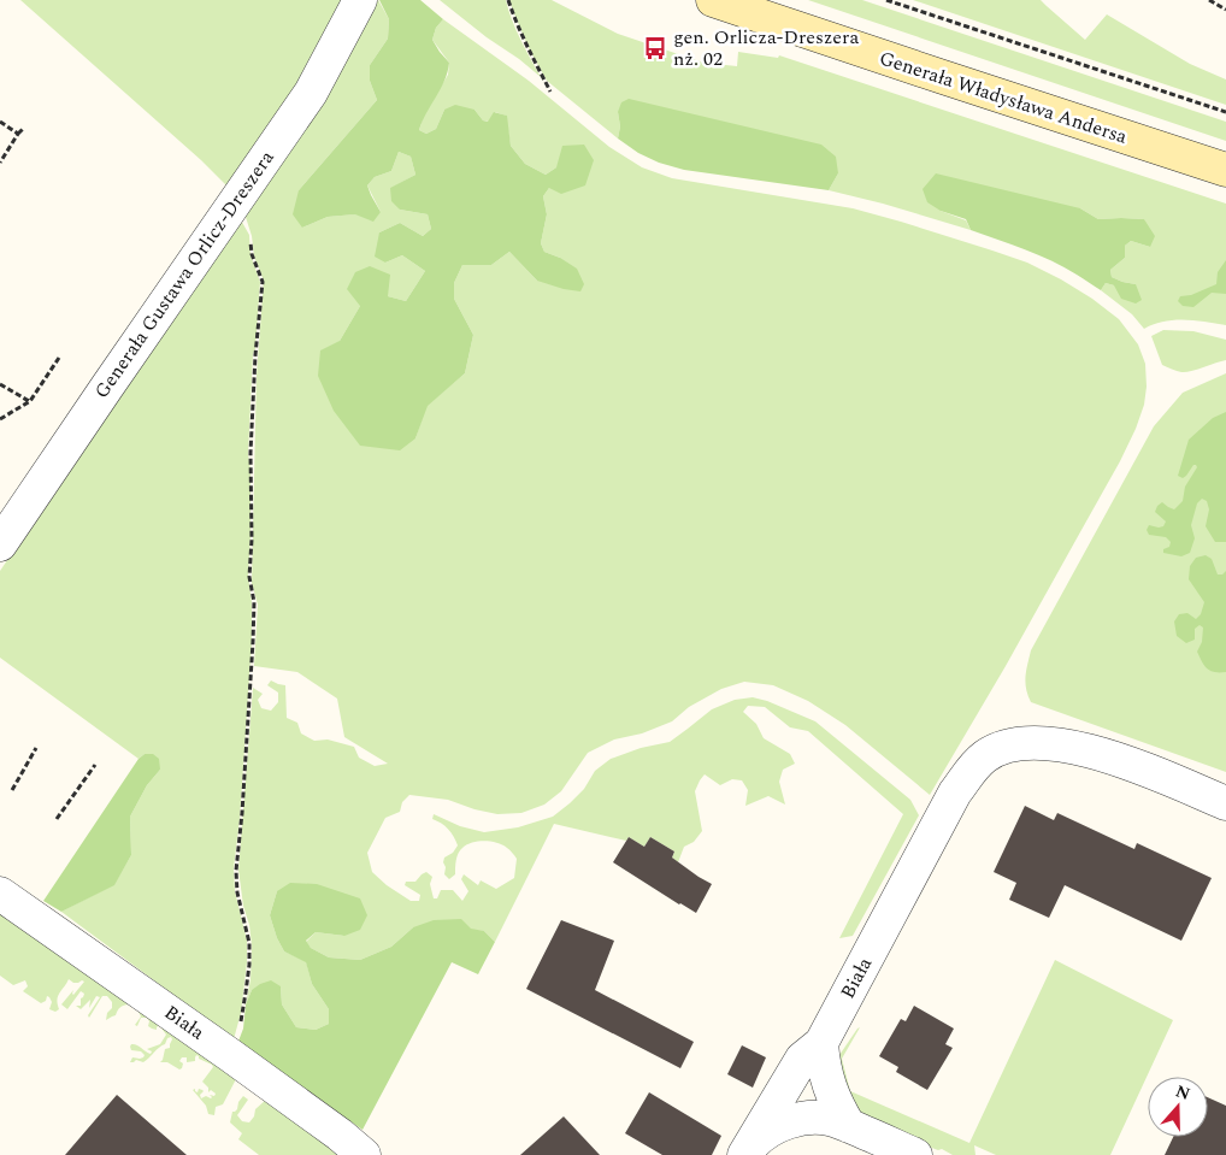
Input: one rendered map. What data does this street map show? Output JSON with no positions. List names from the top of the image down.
{
  "streets": {
    "main road": ["Generała Władysława Andersa"],
    "street": ["Generała Gustawa Orlicz-Dreszera", "Biała"]
  },
  "places": {
    "bus stop": ["gen. Orlicza-Dreszera nż. 02"]
  },
  "north": "top"
}
